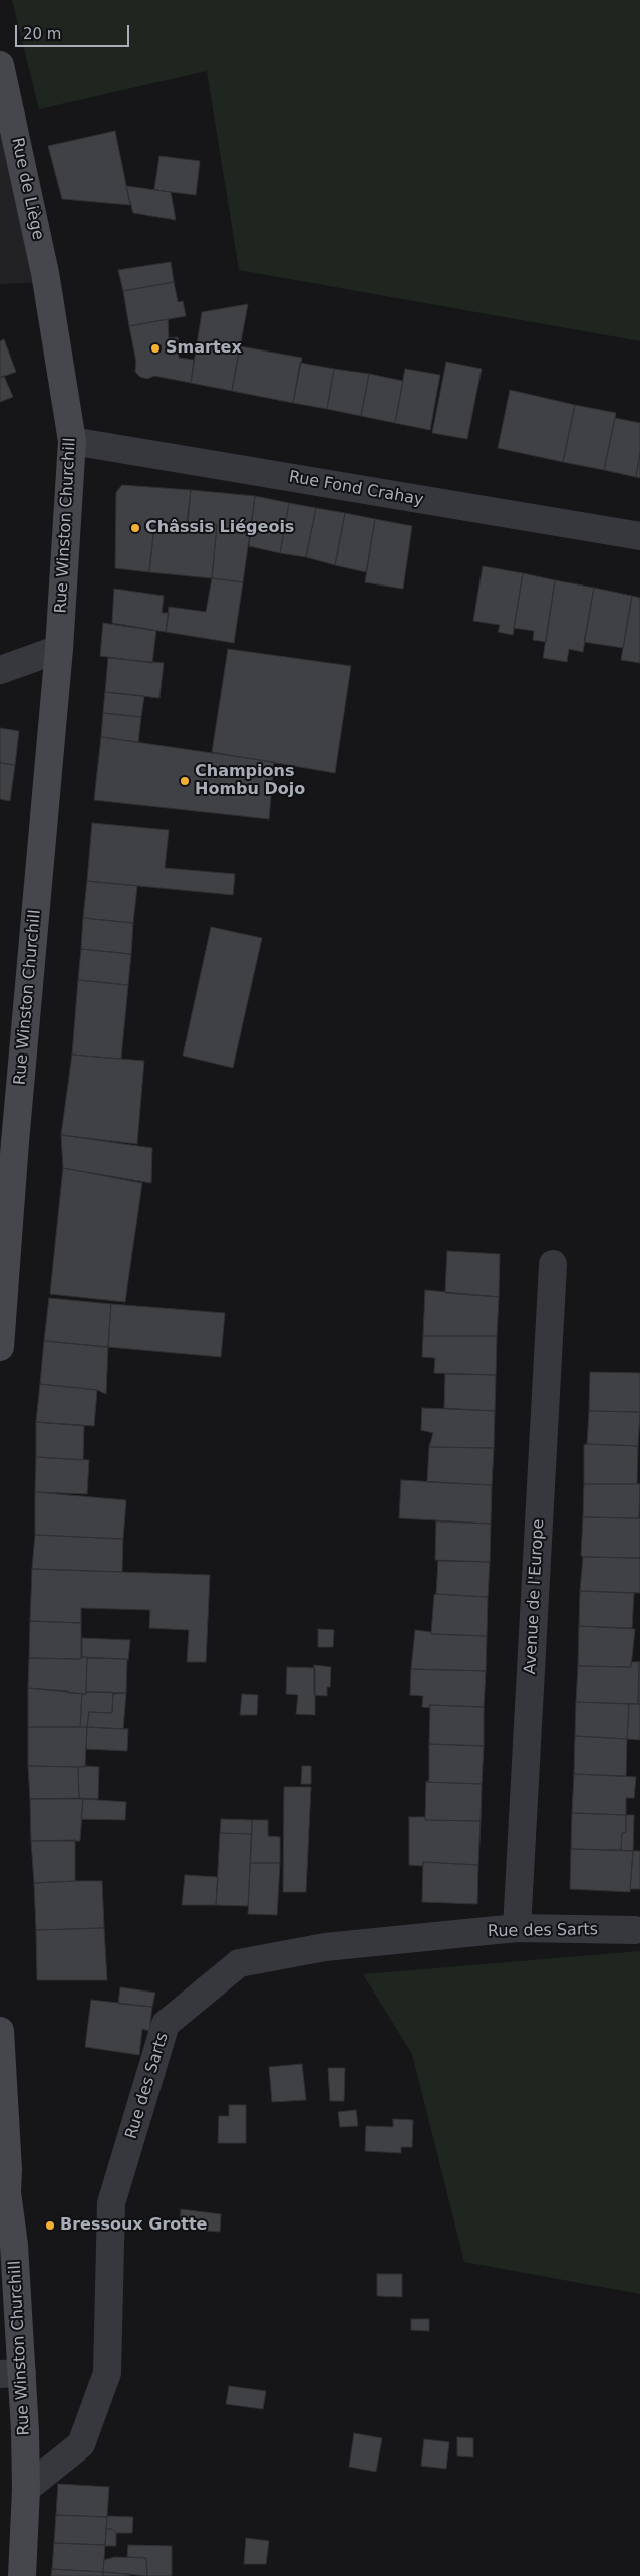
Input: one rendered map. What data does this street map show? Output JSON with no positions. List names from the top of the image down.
{
  "streets": {
    "main road": ["Rue de Liège", "Rue Winston Churchill"],
    "street": ["Rue Fond Crahay", "Avenue de l'Europe", "Rue des Sarts"]
  },
  "crossings": [
    ["Rue de Liège", "Rue Winston Churchill"],
    ["Rue Fond Crahay", "Rue Winston Churchill"],
    ["Rue Winston Churchill", "Rue des Sarts"],
    ["Avenue de l'Europe", "Rue des Sarts"]
  ],
  "places": [
    "Smartex",
    "Châssis Liégeois",
    "Champions Hombu Dojo",
    "Bressoux Grotte"
  ],
  "scale_bar": "20 m"
}
